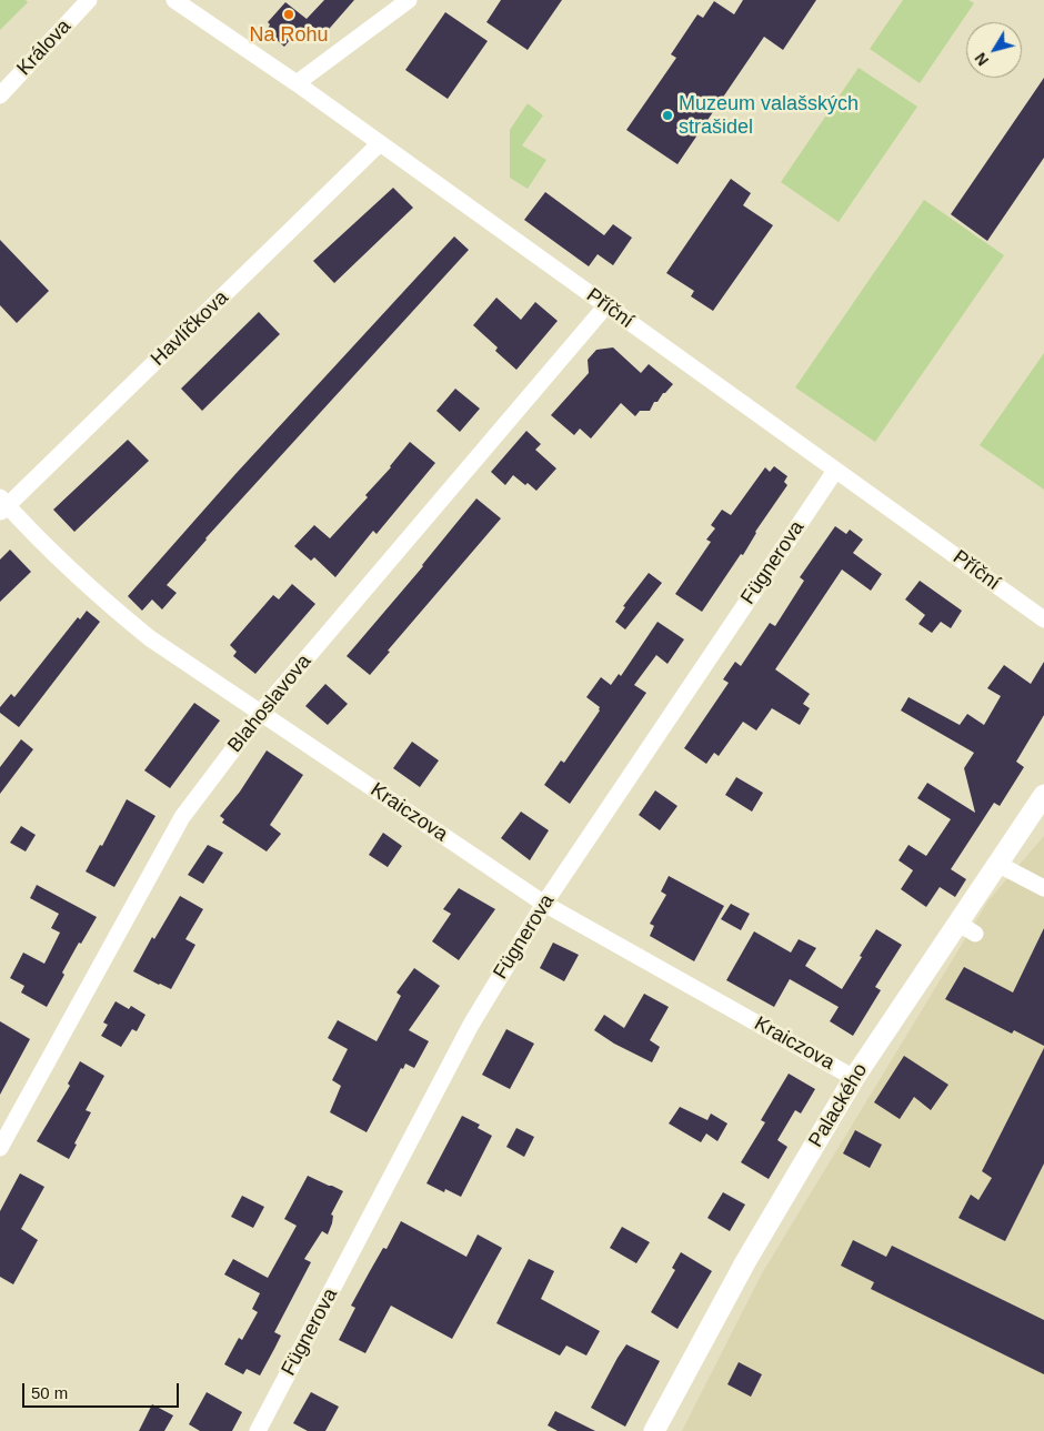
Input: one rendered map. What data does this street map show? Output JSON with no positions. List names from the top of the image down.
{
  "streets": {
    "street": [
      "Králova",
      "Příční",
      "Havlíčkova",
      "Fügnerova",
      "Blahoslavova",
      "Kraiczova",
      "Palackého"
    ]
  },
  "crossings": [
    ["Příční", "Havlíčkova"],
    ["Příční", "Fügnerova"],
    ["Příční", "Blahoslavova"],
    ["Havlíčkova", "Kraiczova"],
    ["Fügnerova", "Kraiczova"],
    ["Blahoslavova", "Kraiczova"],
    ["Kraiczova", "Palackého"]
  ],
  "places": ["Na Rohu", "Muzeum valašských strašidel"],
  "scale_bar": "50 m",
  "north": "bottom left"
}
